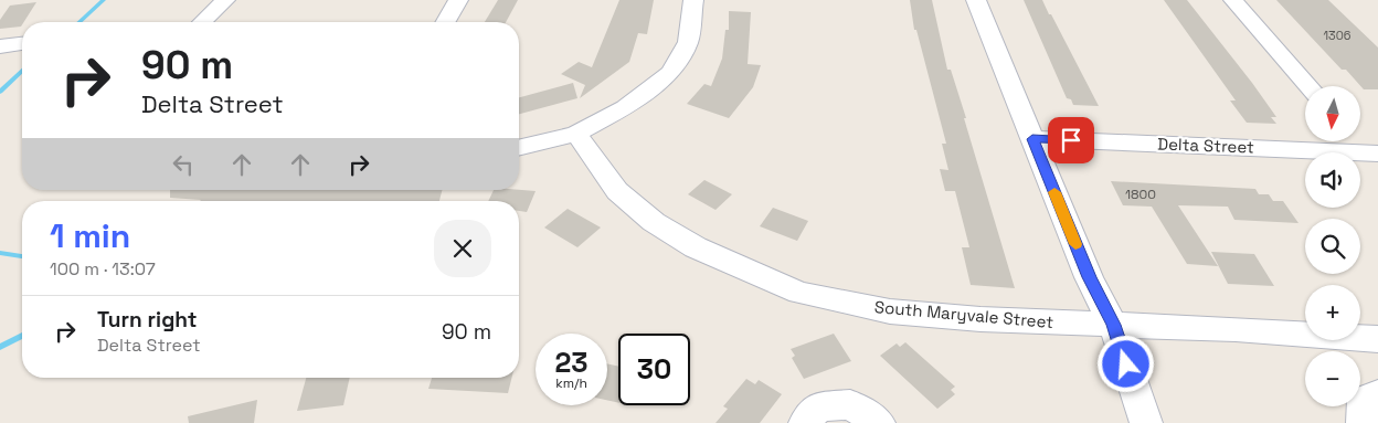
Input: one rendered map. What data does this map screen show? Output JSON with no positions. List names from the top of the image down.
{
  "streets": {
    "street": ["Delta Street", "South Maryvale Street"]
  },
  "house_numbers": ["1306", "1800"],
  "north": "bottom",
  "page": {
    "turn": ["90 m", "Delta Street"],
    "map_buttons": ["+", "−"],
    "heading": ["1 min", "100 m · 13:07"],
    "list": [
      {
        "name": "Turn right",
        "note": "Delta Street",
        "value": "90 m"
      }
    ],
    "speed": "23 km/h",
    "limit": "30"
  }
}
